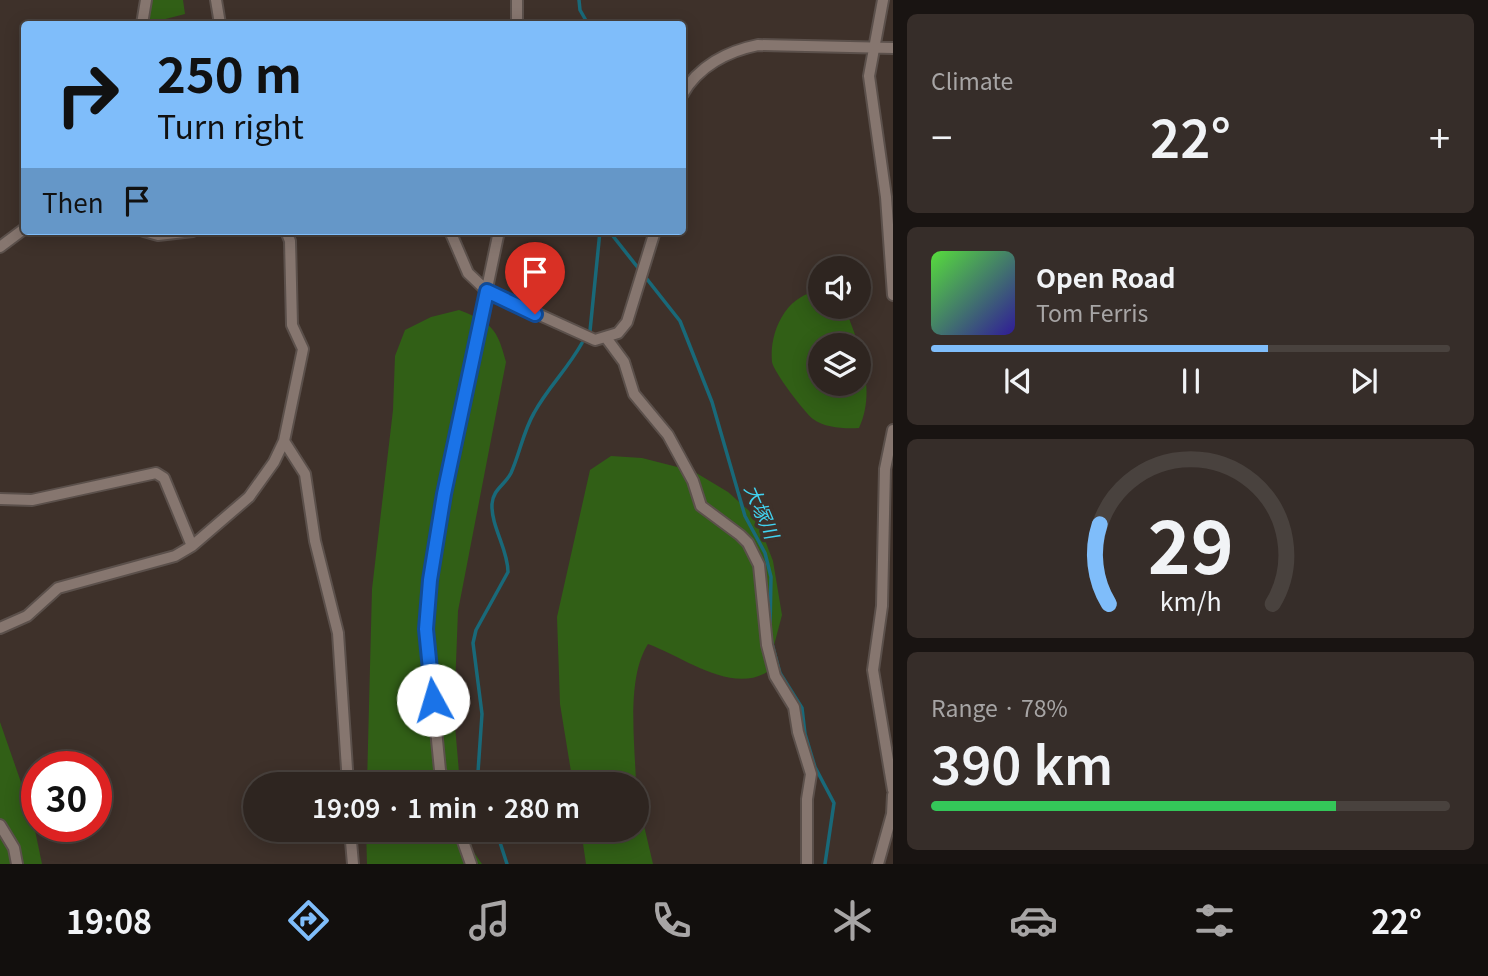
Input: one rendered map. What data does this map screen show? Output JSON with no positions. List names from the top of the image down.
{
  "water": ["大塚川"],
  "page": {
    "tile": [
      "Climate",
      ["Range · 78%", "390 km"]
    ],
    "turn": ["250 m", "Turn right"],
    "heat": ["−", "22°", "+"],
    "then": "Then",
    "song": ["Open Road", "Tom Ferris"],
    "limit": "30",
    "trip": "19:09 · 1 min · 280 m",
    "tabs": ["19:08", "22°"],
    "gauge": ["29", "km/h"]
  }
}
